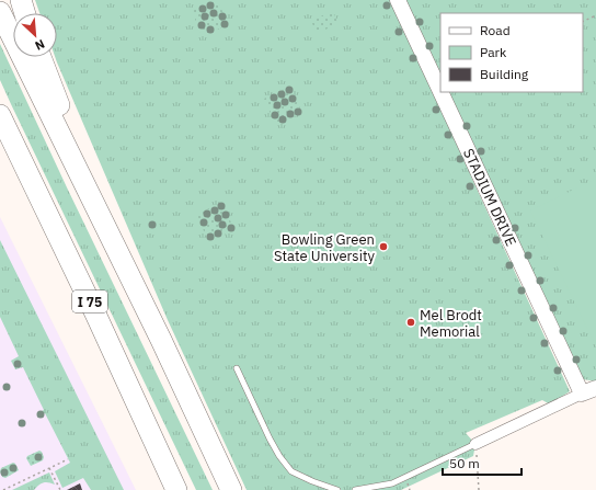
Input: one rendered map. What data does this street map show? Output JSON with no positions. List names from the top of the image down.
{
  "streets": {
    "highway": ["I 75"],
    "street": ["STADIUM DRIVE"]
  },
  "places": ["Bowling Green State University", "Mel Brodt Memorial"],
  "legend": ["Road", "Park", "Building"],
  "scale_bar": "50 m",
  "north": "bottom right"
}
